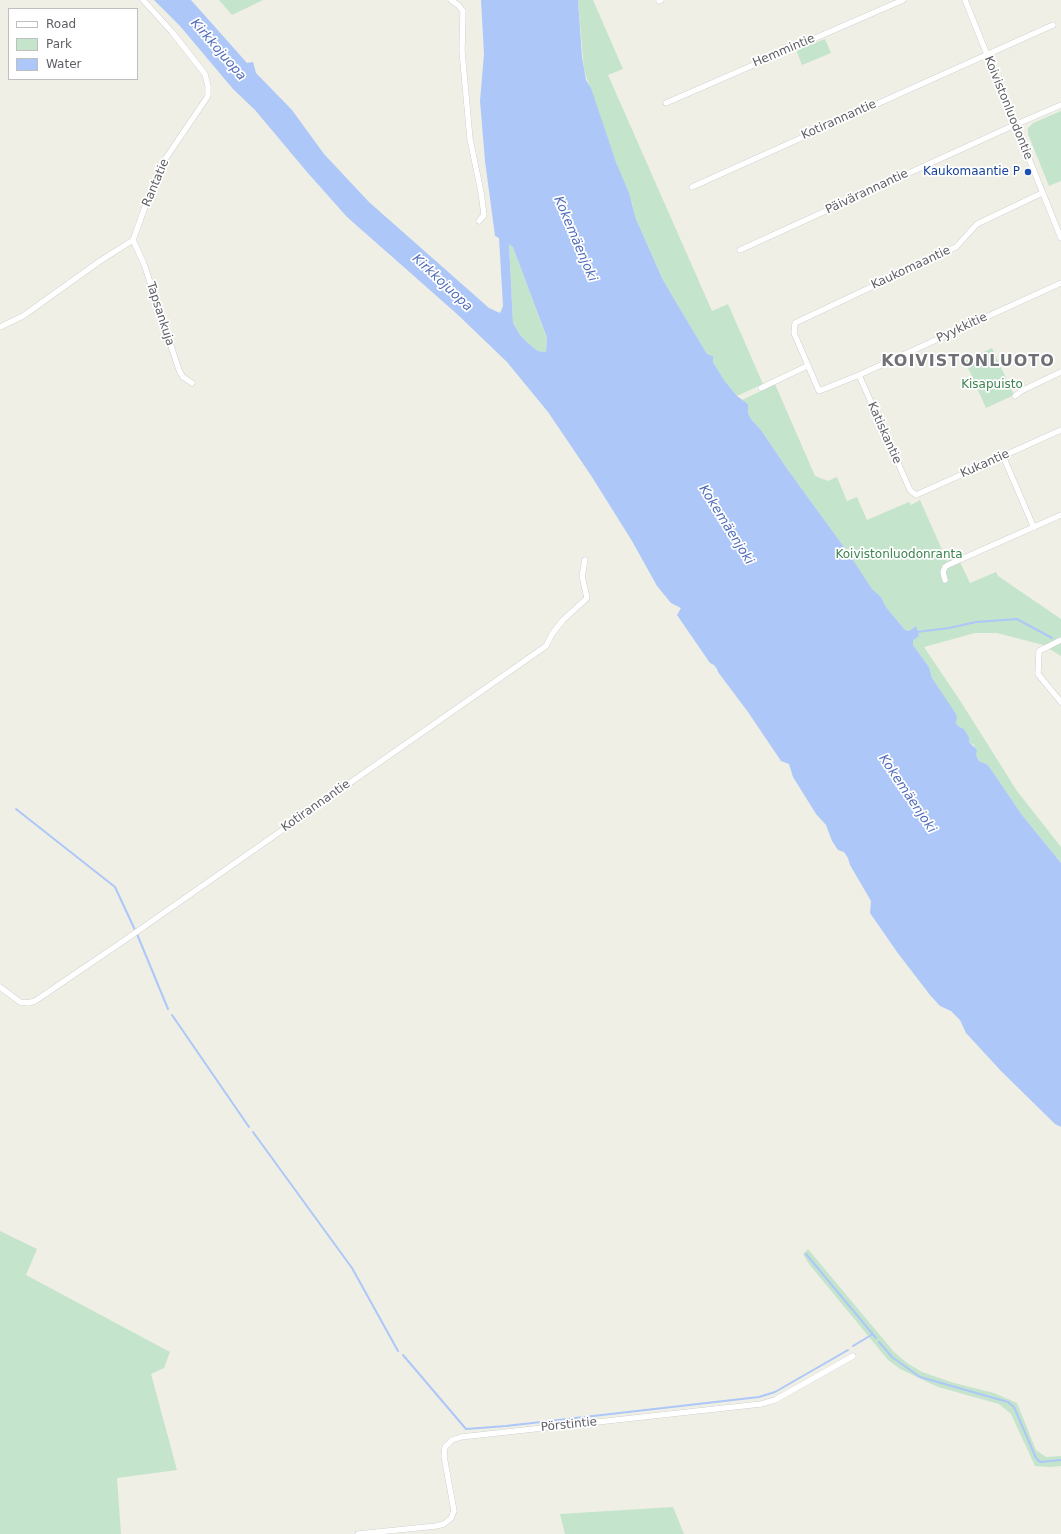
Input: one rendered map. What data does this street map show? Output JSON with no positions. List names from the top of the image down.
{
  "streets": {
    "street": [
      "Hemmintie",
      "Koivistonluodontie",
      "Kotirannantie",
      "Rantatie",
      "Päivärannantie",
      "Kaukomaantie",
      "Tapsankuja",
      "Pyykkitie",
      "Katiskantie",
      "Kukantie",
      "Pörstintie"
    ]
  },
  "crossings": [
    ["Koivistonluodontie", "Kotirannantie"],
    ["Koivistonluodontie", "Päivärannantie"],
    ["Koivistonluodontie", "Kaukomaantie"],
    ["Rantatie", "Tapsankuja"],
    ["Kaukomaantie", "Pyykkitie"],
    ["Pyykkitie", "Katiskantie"],
    ["Katiskantie", "Kukantie"]
  ],
  "districts": ["KOIVISTONLUOTO"],
  "water": ["Kirkkojuopa", "Kokemäenjoki"],
  "parks": ["Kisapuisto", "Koivistonluodonranta"],
  "places": ["Kaukomaantie P"],
  "legend": ["Road", "Park", "Water"]
}
